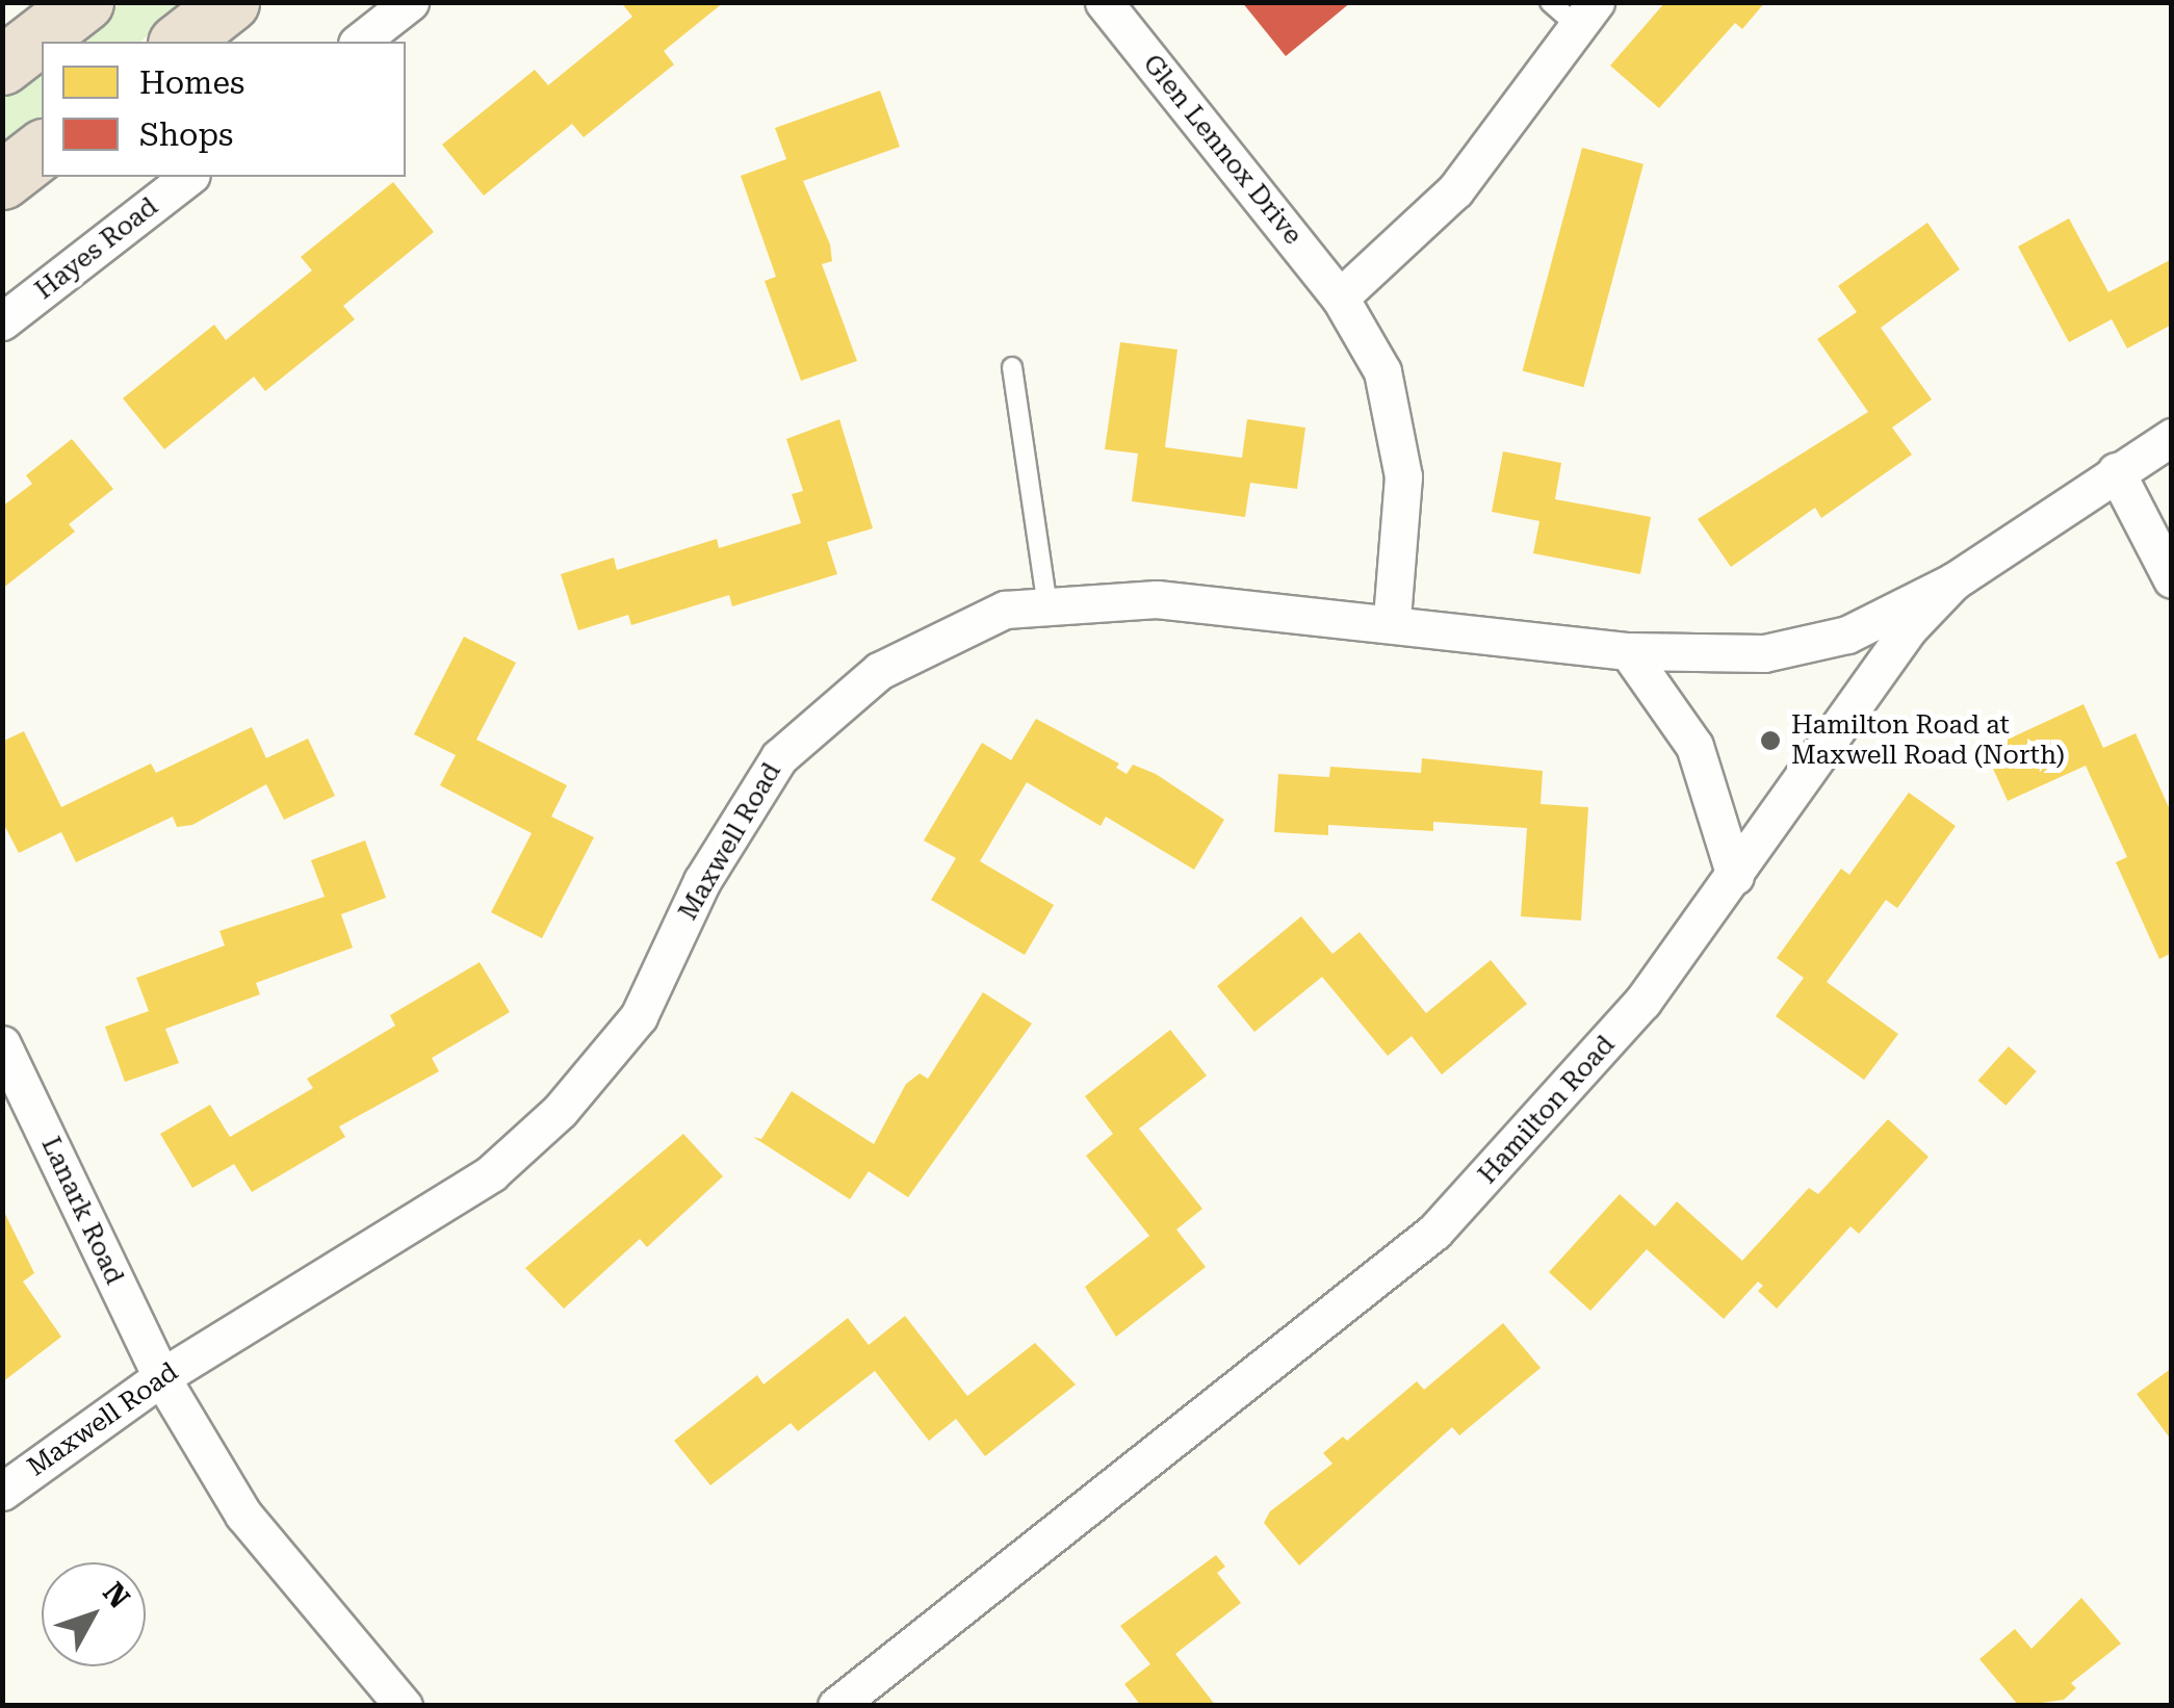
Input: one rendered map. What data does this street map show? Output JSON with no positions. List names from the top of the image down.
{
  "streets": {
    "street": [
      "Glen Lennox Drive",
      "Hayes Road",
      "Maxwell Road",
      "Hamilton Road",
      "Lanark Road"
    ]
  },
  "crossings": [
    ["Glen Lennox Drive", "Maxwell Road"],
    ["Maxwell Road", "Hamilton Road"],
    ["Maxwell Road", "Lanark Road"]
  ],
  "places": ["Hamilton Road at Maxwell Road (North)"],
  "legend": ["Homes", "Shops"],
  "north": "top right"
}
